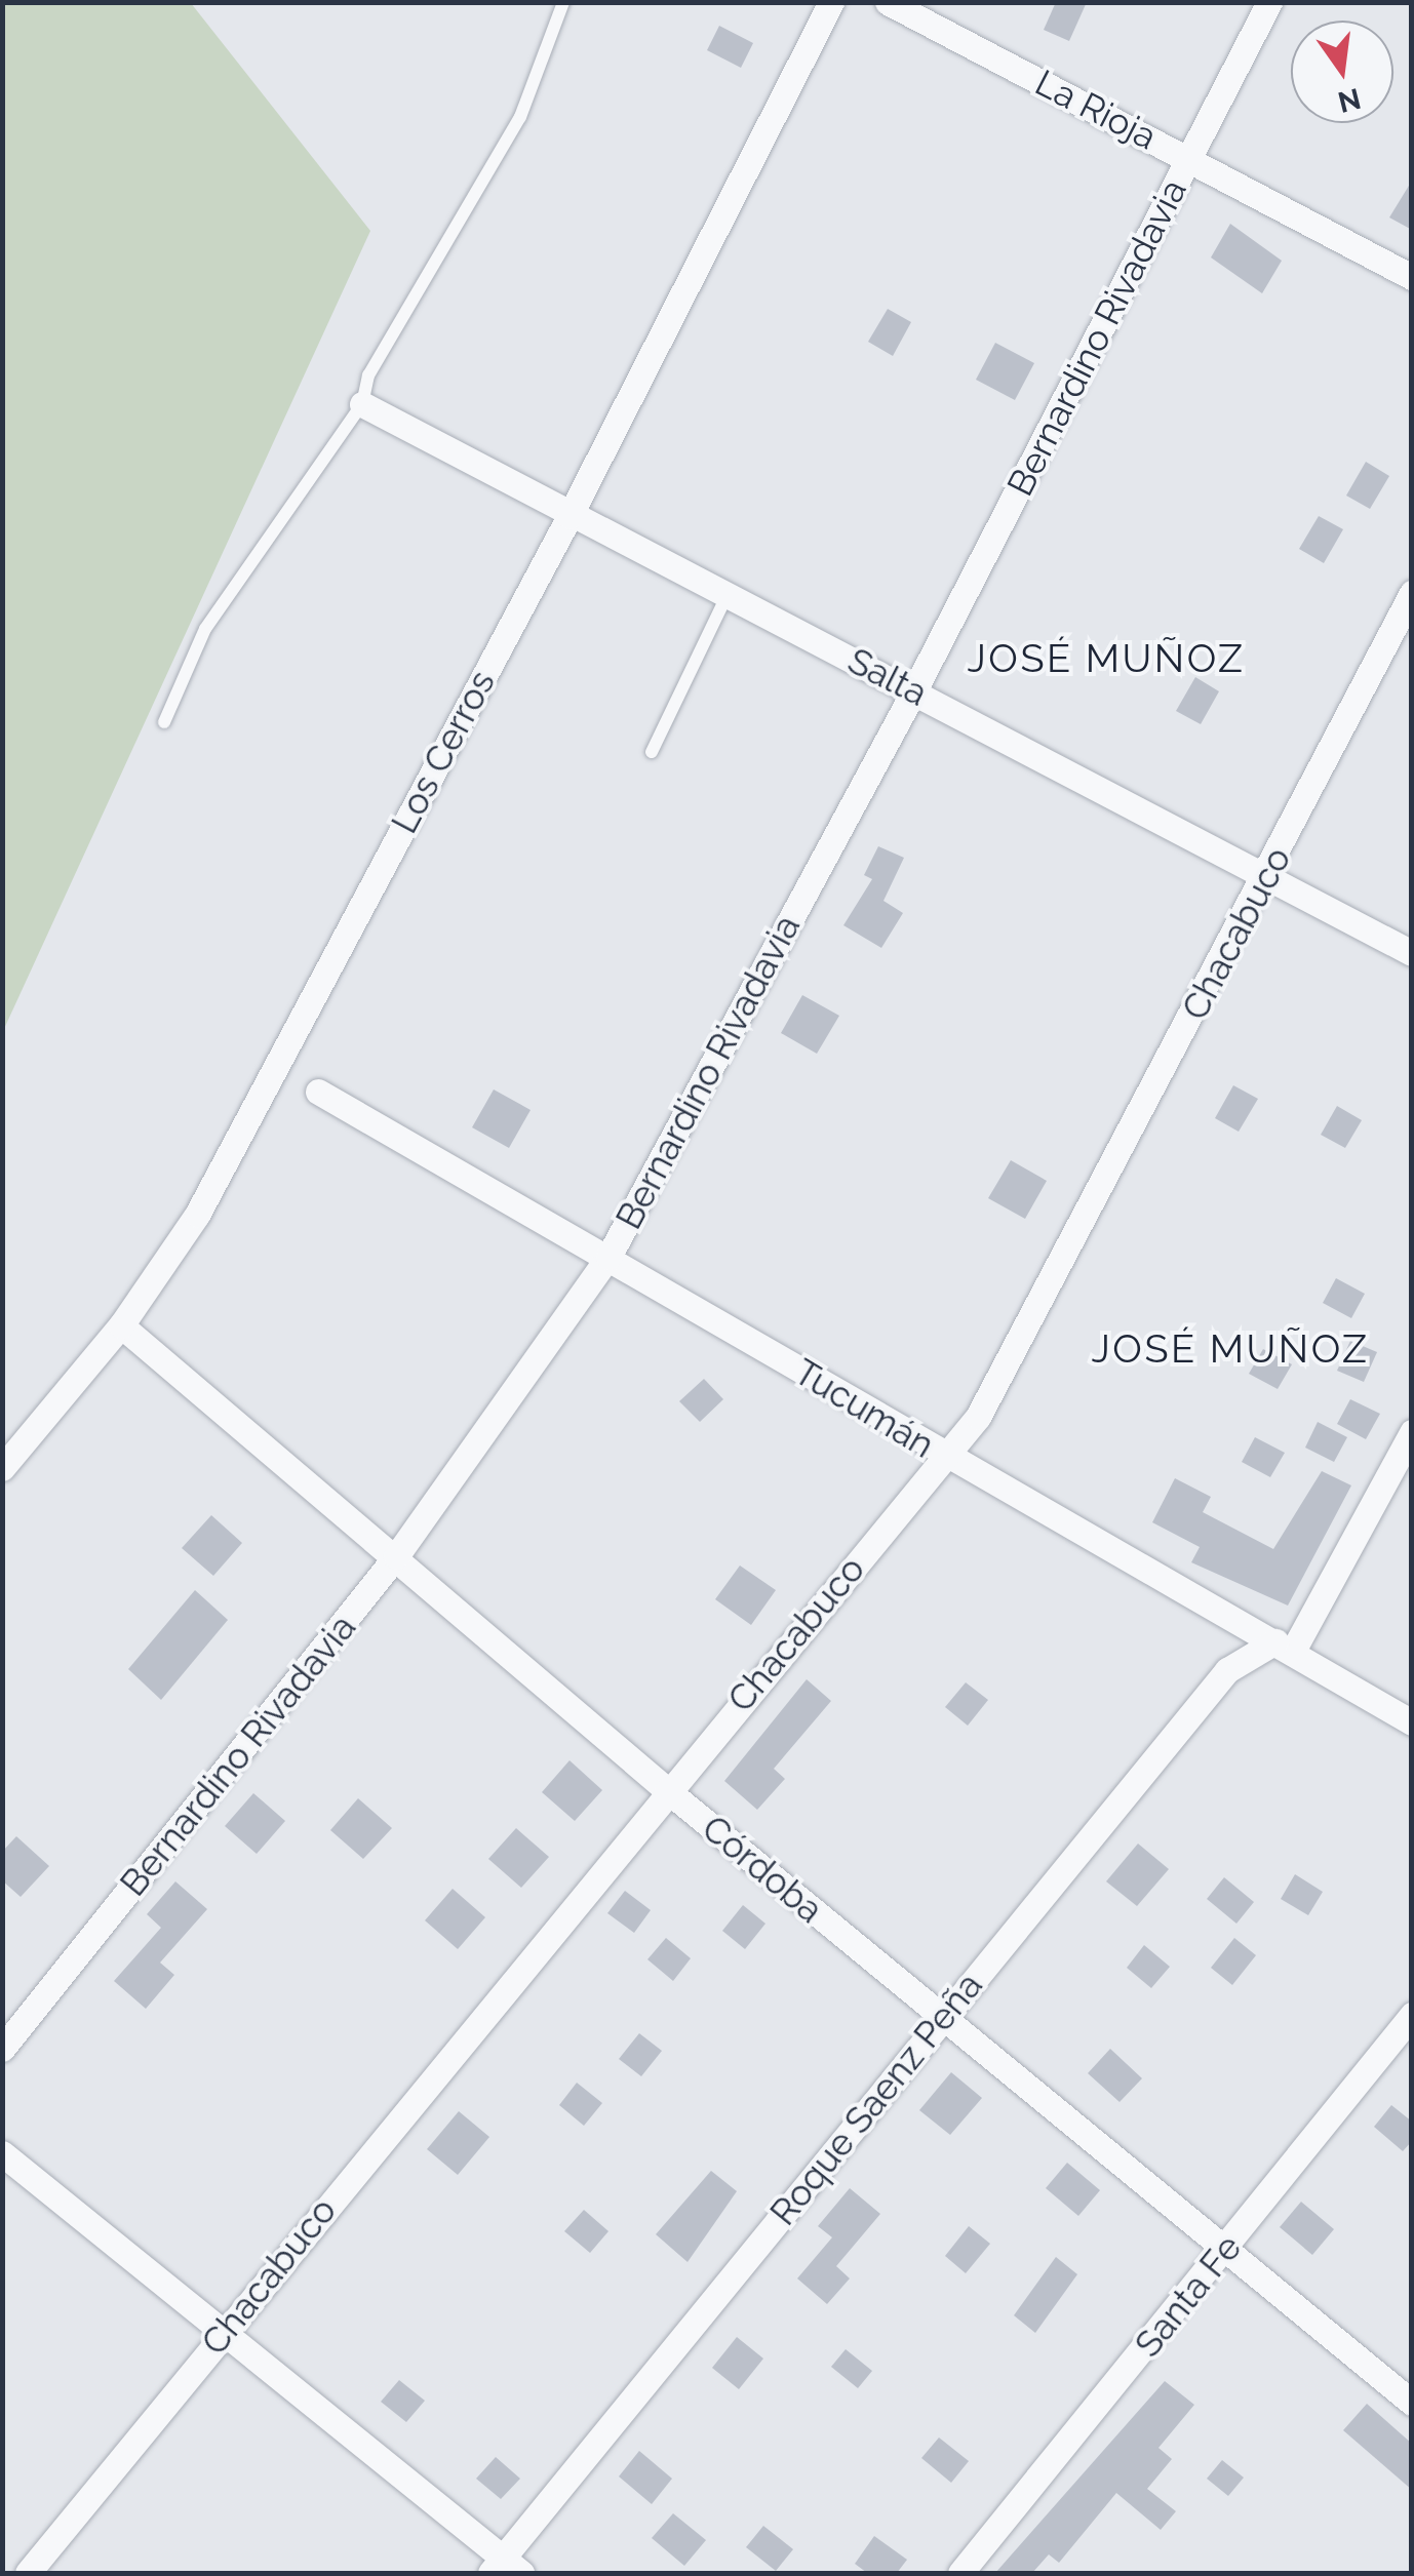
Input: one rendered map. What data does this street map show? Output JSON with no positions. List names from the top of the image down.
{
  "streets": {
    "street": [
      "La Rioja",
      "Bernardino Rivadavia",
      "Salta",
      "Los Cerros",
      "Chacabuco",
      "Tucumán",
      "Córdoba",
      "Roque Saenz Peña",
      "Santa Fe"
    ]
  },
  "crossings": [
    ["La Rioja", "Bernardino Rivadavia"],
    ["Bernardino Rivadavia", "Salta"],
    ["Bernardino Rivadavia", "Tucumán"],
    ["Bernardino Rivadavia", "Córdoba"],
    ["Salta", "Los Cerros"],
    ["Salta", "Chacabuco"],
    ["Los Cerros", "Córdoba"],
    ["Chacabuco", "Tucumán"],
    ["Chacabuco", "Córdoba"],
    ["Tucumán", "Roque Saenz Peña"],
    ["Córdoba", "Roque Saenz Peña"],
    ["Córdoba", "Santa Fe"]
  ],
  "districts": ["JOSÉ MUÑOZ", "JOSÉ MUÑOZ"],
  "north": "bottom"
}
